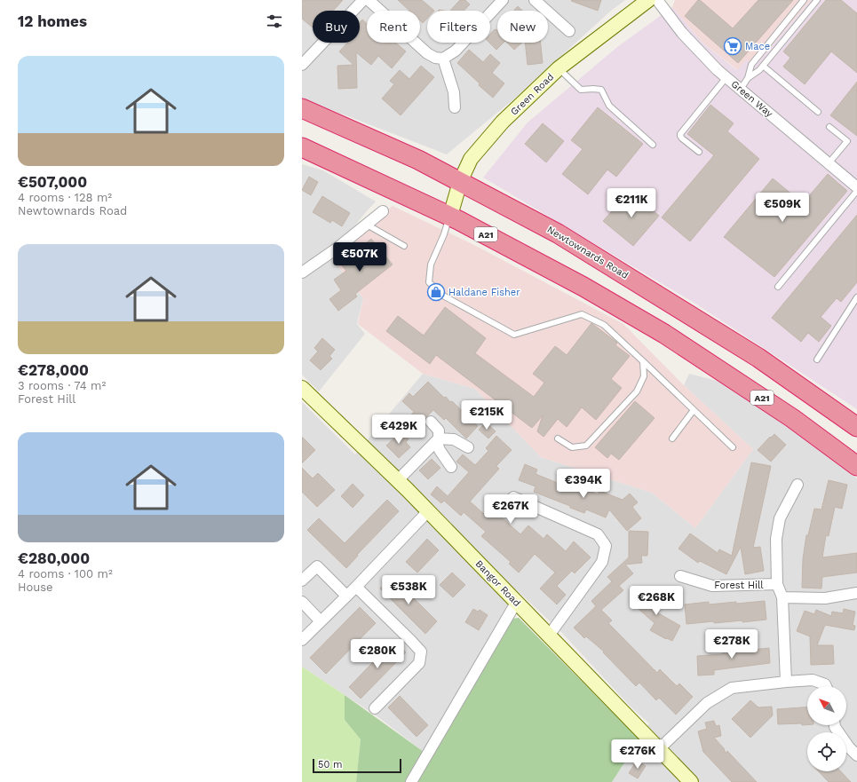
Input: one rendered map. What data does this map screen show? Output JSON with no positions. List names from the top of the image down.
{
  "streets": {
    "highway": ["A21", "Newtownards Road"],
    "street": [
      "Green Road",
      "Green Way",
      "Bangor Road",
      "Forest Hill"
    ]
  },
  "crossings": [
    ["Green Road", "A21"],
    ["Green Road", "Newtownards Road"]
  ],
  "places": {
    "supermarket": ["Mace"],
    "shop": ["Haldane Fisher"]
  },
  "scale_bar": "50 m",
  "north": "top left",
  "page": {
    "heading": "12 homes",
    "chip": [
      "Buy",
      "Rent",
      "Filters",
      "New"
    ],
    "list": [
      {
        "name": "€507,000",
        "note": "4 rooms · 128 m² · Newtownards Road"
      },
      {
        "name": "€278,000",
        "note": "3 rooms · 74 m² · Forest Hill"
      },
      {
        "name": "€280,000",
        "note": "4 rooms · 100 m² · House"
      }
    ],
    "price": [
      "€211K",
      "€509K",
      "€507K",
      "€215K",
      "€429K",
      "€394K",
      "€267K",
      "€538K",
      "€268K",
      "€278K",
      "€280K",
      "€276K"
    ],
    "scale": "50 m"
  }
}
